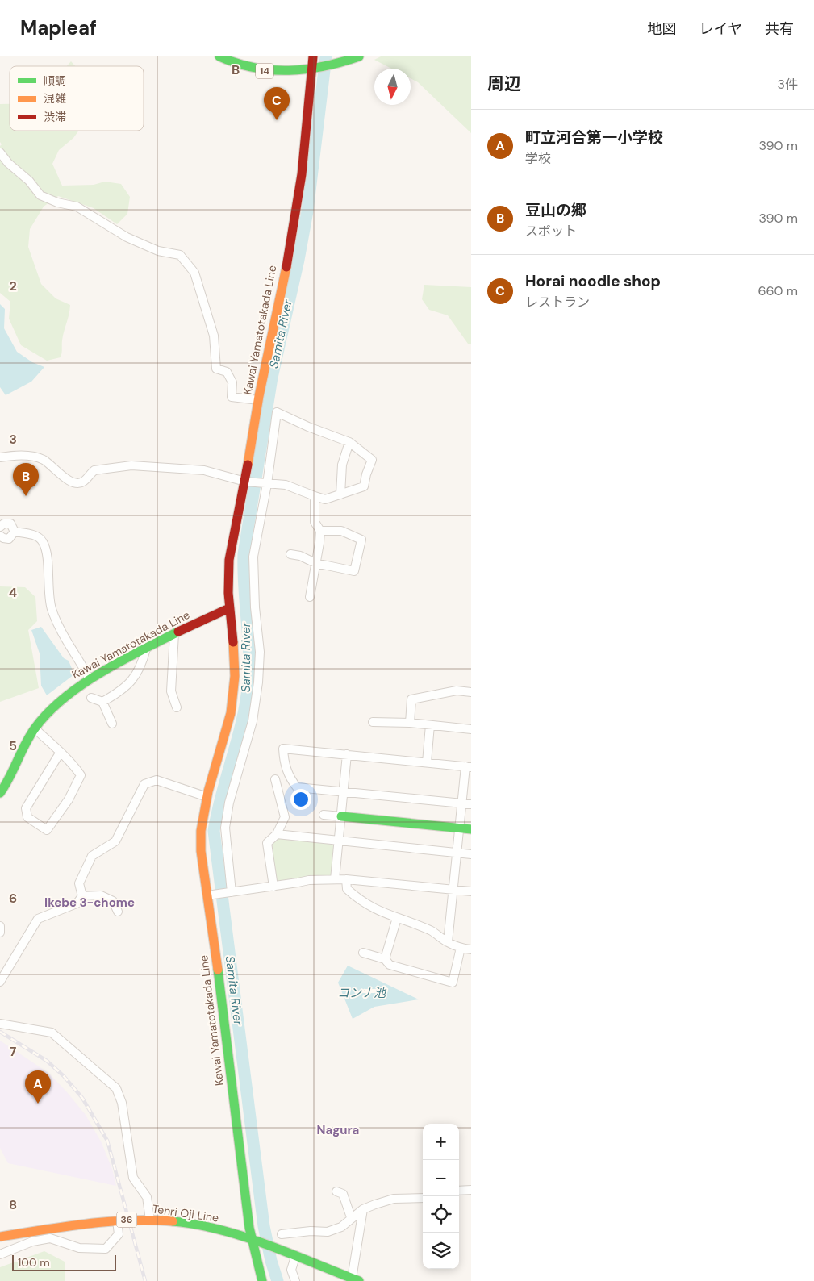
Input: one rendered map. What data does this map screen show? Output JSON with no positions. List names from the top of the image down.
{
  "streets": {
    "main road": [
      "14",
      "Kawai Yamatotakada Line",
      "Tenri Oji Line",
      "36"
    ]
  },
  "crossings": [
    ["14", "Kawai Yamatotakada Line"],
    ["Kawai Yamatotakada Line", "Tenri Oji Line"]
  ],
  "districts": ["Ikebe 3-chome", "Nagura"],
  "water": ["Samita River", "コンナ池"],
  "legend": ["順調", "混雑", "渋滞"],
  "scale_bar": "100 m",
  "north": "bottom",
  "page": {
    "header": "Mapleaf",
    "nav": ["地図", "レイヤ", "共有"],
    "heading": ["周辺", "3件"],
    "pins": ["C", "B", "A"],
    "list": [
      {
        "mark": "A",
        "name": "町立河合第一小学校",
        "note": "学校",
        "value": "390 m"
      },
      {
        "mark": "B",
        "name": "豆山の郷",
        "note": "スポット",
        "value": "390 m"
      },
      {
        "mark": "C",
        "name": "Horai noodle shop",
        "note": "レストラン",
        "value": "660 m"
      }
    ],
    "map_buttons": ["+", "−"],
    "scale": "100 m"
  },
  "grid": {
    "columns": ["B"],
    "rows": [
      "2",
      "3",
      "4",
      "5",
      "6",
      "7",
      "8"
    ]
  }
}
